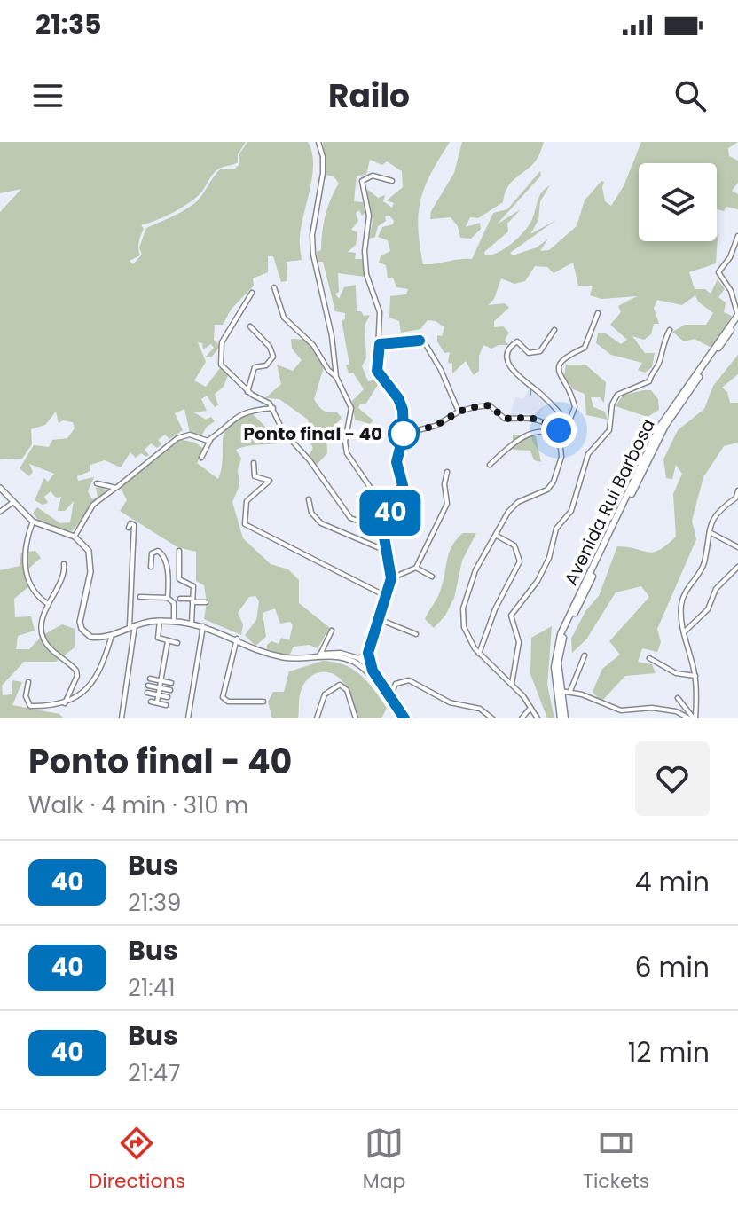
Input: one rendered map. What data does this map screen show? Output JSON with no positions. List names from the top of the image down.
{
  "streets": {
    "main road": ["Avenida Rui Barbosa"]
  },
  "places": ["Ponto final - 40"],
  "lines": ["bus line 40"],
  "page": {
    "status": "21:35",
    "header": "Railo",
    "on_map": "40",
    "heading": ["Ponto final - 40", "Walk · 4 min · 310 m"],
    "list": [
      {
        "mark": "40",
        "name": "Bus",
        "note": "21:39",
        "value": "4 min"
      },
      {
        "mark": "40",
        "name": "Bus",
        "note": "21:41",
        "value": "6 min"
      },
      {
        "mark": "40",
        "name": "Bus",
        "note": "21:47",
        "value": "12 min"
      }
    ],
    "tabs": ["Directions", "Map", "Tickets"]
  }
}
